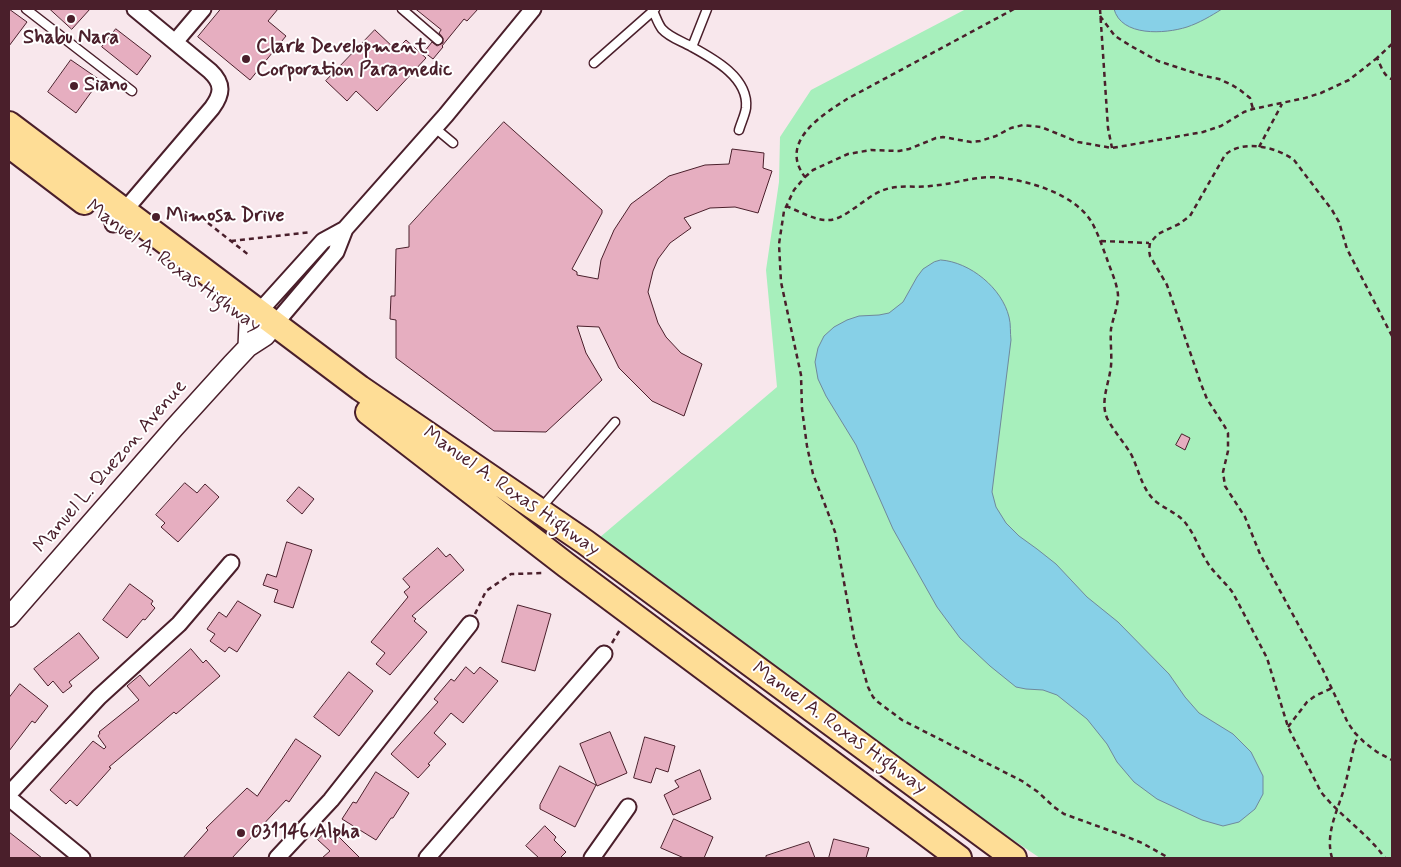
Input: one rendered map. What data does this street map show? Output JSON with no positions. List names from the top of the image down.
{
  "streets": {
    "main road": ["Manuel A. Roxas Highway"],
    "street": ["Manuel L. Quezon Avenue"]
  },
  "crossings": [
    ["Manuel A. Roxas Highway", "Manuel L. Quezon Avenue"]
  ],
  "places": [
    "Shabu Nara",
    "Clark Development Corporation Paramedic",
    "Siano",
    "Mimosa Drive",
    "031146 Alpha"
  ]
}
